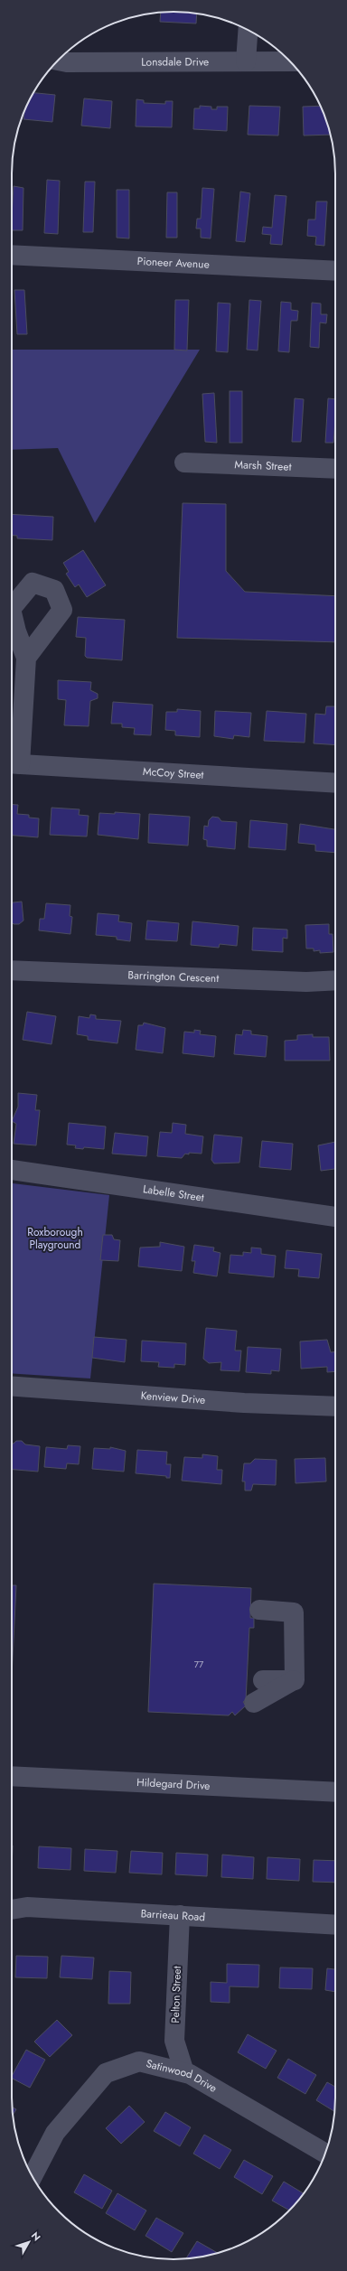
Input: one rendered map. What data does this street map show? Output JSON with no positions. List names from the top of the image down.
{
  "streets": {
    "street": [
      "Lonsdale Drive",
      "Pioneer Avenue",
      "Marsh Street",
      "McCoy Street",
      "Barrington Crescent",
      "Labelle Street",
      "Kenview Drive",
      "Hildegard Drive",
      "Barrieau Road",
      "Pelton Street",
      "Satinwood Drive"
    ]
  },
  "crossings": [
    ["Barrieau Road", "Pelton Street"],
    ["Pelton Street", "Satinwood Drive"]
  ],
  "parks": ["Roxborough Playground"],
  "house_numbers": ["77"],
  "north": "top right"
}
